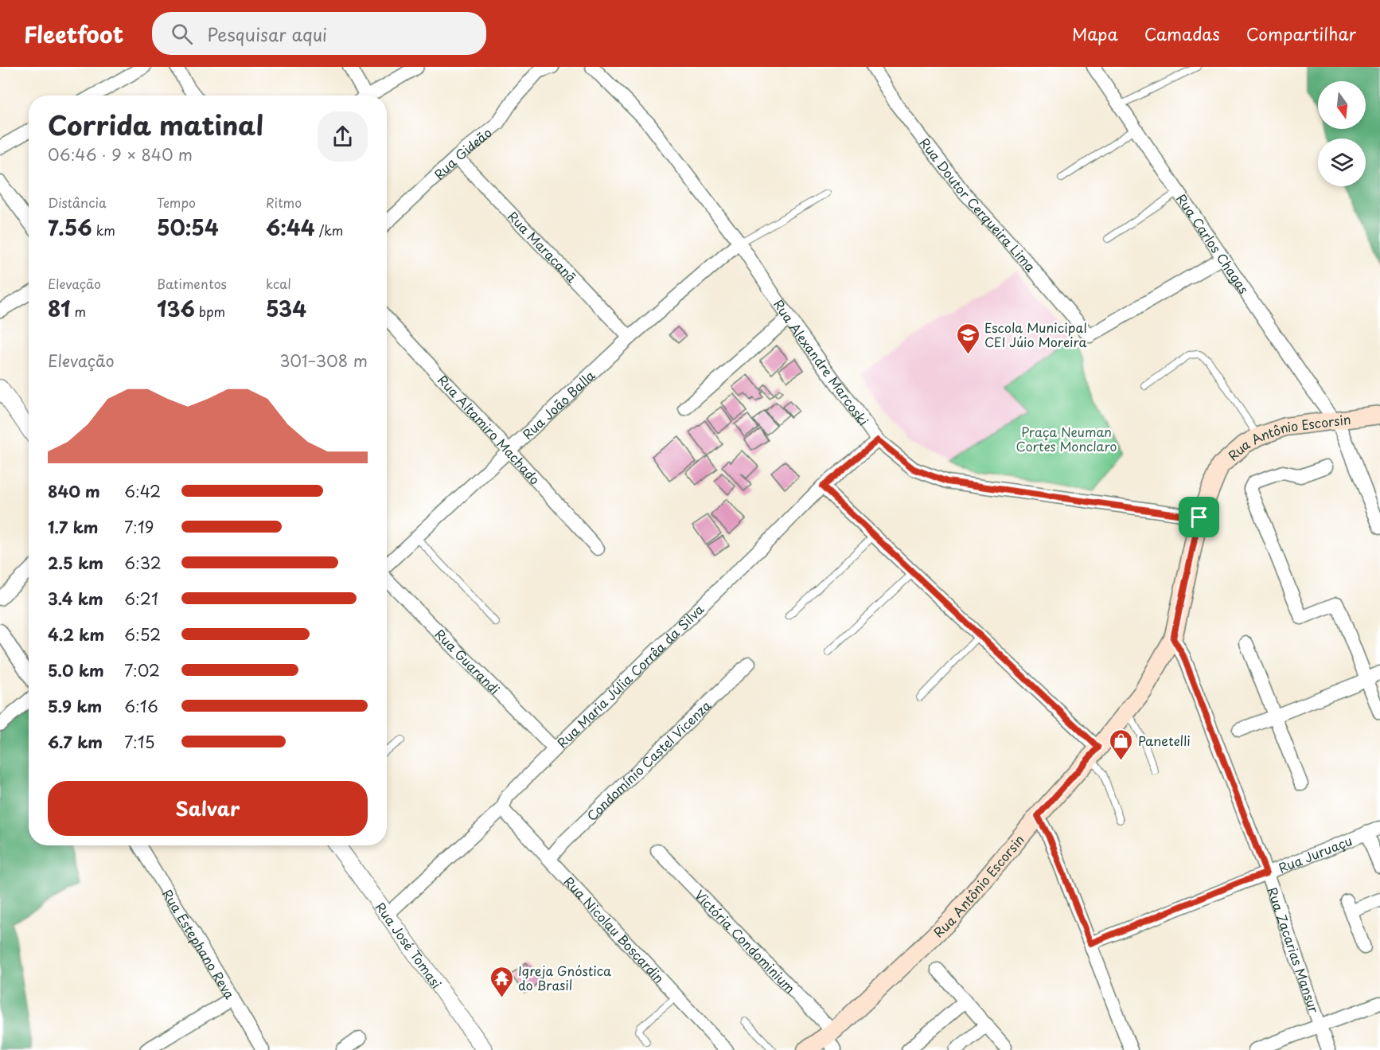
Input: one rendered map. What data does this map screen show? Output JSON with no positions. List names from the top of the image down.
{
  "streets": {
    "main road": ["Rua Antônio Escorsin"],
    "street": [
      "Rua Gideão",
      "Rua Doutor Cerqueira Lima",
      "Rua Carlos Chagas",
      "Rua Maracanã",
      "Rua Alexandre Marcoski",
      "Rua João Balla",
      "Rua Altamiro Machado",
      "Rua Guarandi",
      "Rua Maria Júlia Corrêa da Silva",
      "Condomínio Castel Vicenza",
      "Rua Juruaçu",
      "Rua Nicolau Boscardin",
      "Victória Condominium",
      "Rua Estephano Reva",
      "Rua José Tomasi",
      "Rua Zacarias Mansur"
    ]
  },
  "crossings": [
    ["Rua Gideão", "Rua Maracanã"],
    ["Rua Doutor Cerqueira Lima", "Rua Carlos Chagas"],
    ["Rua Carlos Chagas", "Rua Antônio Escorsin"],
    ["Rua Maracanã", "Rua João Balla"],
    ["Rua Alexandre Marcoski", "Rua João Balla"],
    ["Rua Alexandre Marcoski", "Rua Antônio Escorsin"],
    ["Rua Alexandre Marcoski", "Rua Maria Júlia Corrêa da Silva"],
    ["Rua João Balla", "Rua Altamiro Machado"],
    ["Rua Antônio Escorsin", "Victória Condominium"],
    ["Rua Antônio Escorsin", "Rua Zacarias Mansur"],
    ["Rua Guarandi", "Rua Maria Júlia Corrêa da Silva"],
    ["Rua Maria Júlia Corrêa da Silva", "Rua Nicolau Boscardin"],
    ["Rua Maria Júlia Corrêa da Silva", "Rua José Tomasi"],
    ["Condomínio Castel Vicenza", "Rua Nicolau Boscardin"],
    ["Rua Juruaçu", "Rua Zacarias Mansur"]
  ],
  "parks": ["Praça Neuman Cortes Monclaro"],
  "places": {
    "school or university": ["Escola Municipal CEI Júio Moreira"],
    "shop": ["Panetelli"],
    "temple": ["Igreja Gnóstica do Brasil"]
  },
  "north": "bottom",
  "page": {
    "header": "Fleetfoot",
    "search": "Pesquisar aqui",
    "nav": ["Mapa", "Camadas", "Compartilhar"],
    "heading": ["Corrida matinal", "06:46 · 9 × 840 m"],
    "stats": [
      ["Distância", "7.56 km"],
      ["Tempo", "50:54"],
      ["Ritmo", "6:44 /km"],
      ["Elevação", "81 m"],
      ["Batimentos", "136 bpm"],
      ["kcal", "534"]
    ],
    "chart": ["Elevação", "301–308 m"],
    "list": [
      {
        "name": "840 m",
        "note": "6:42"
      },
      {
        "name": "1.7 km",
        "note": "7:19"
      },
      {
        "name": "2.5 km",
        "note": "6:32"
      },
      {
        "name": "3.4 km",
        "note": "6:21"
      },
      {
        "name": "4.2 km",
        "note": "6:52"
      },
      {
        "name": "5.0 km",
        "note": "7:02"
      },
      {
        "name": "5.9 km",
        "note": "6:16"
      },
      {
        "name": "6.7 km",
        "note": "7:15"
      }
    ],
    "buttons": "Salvar"
  }
}
